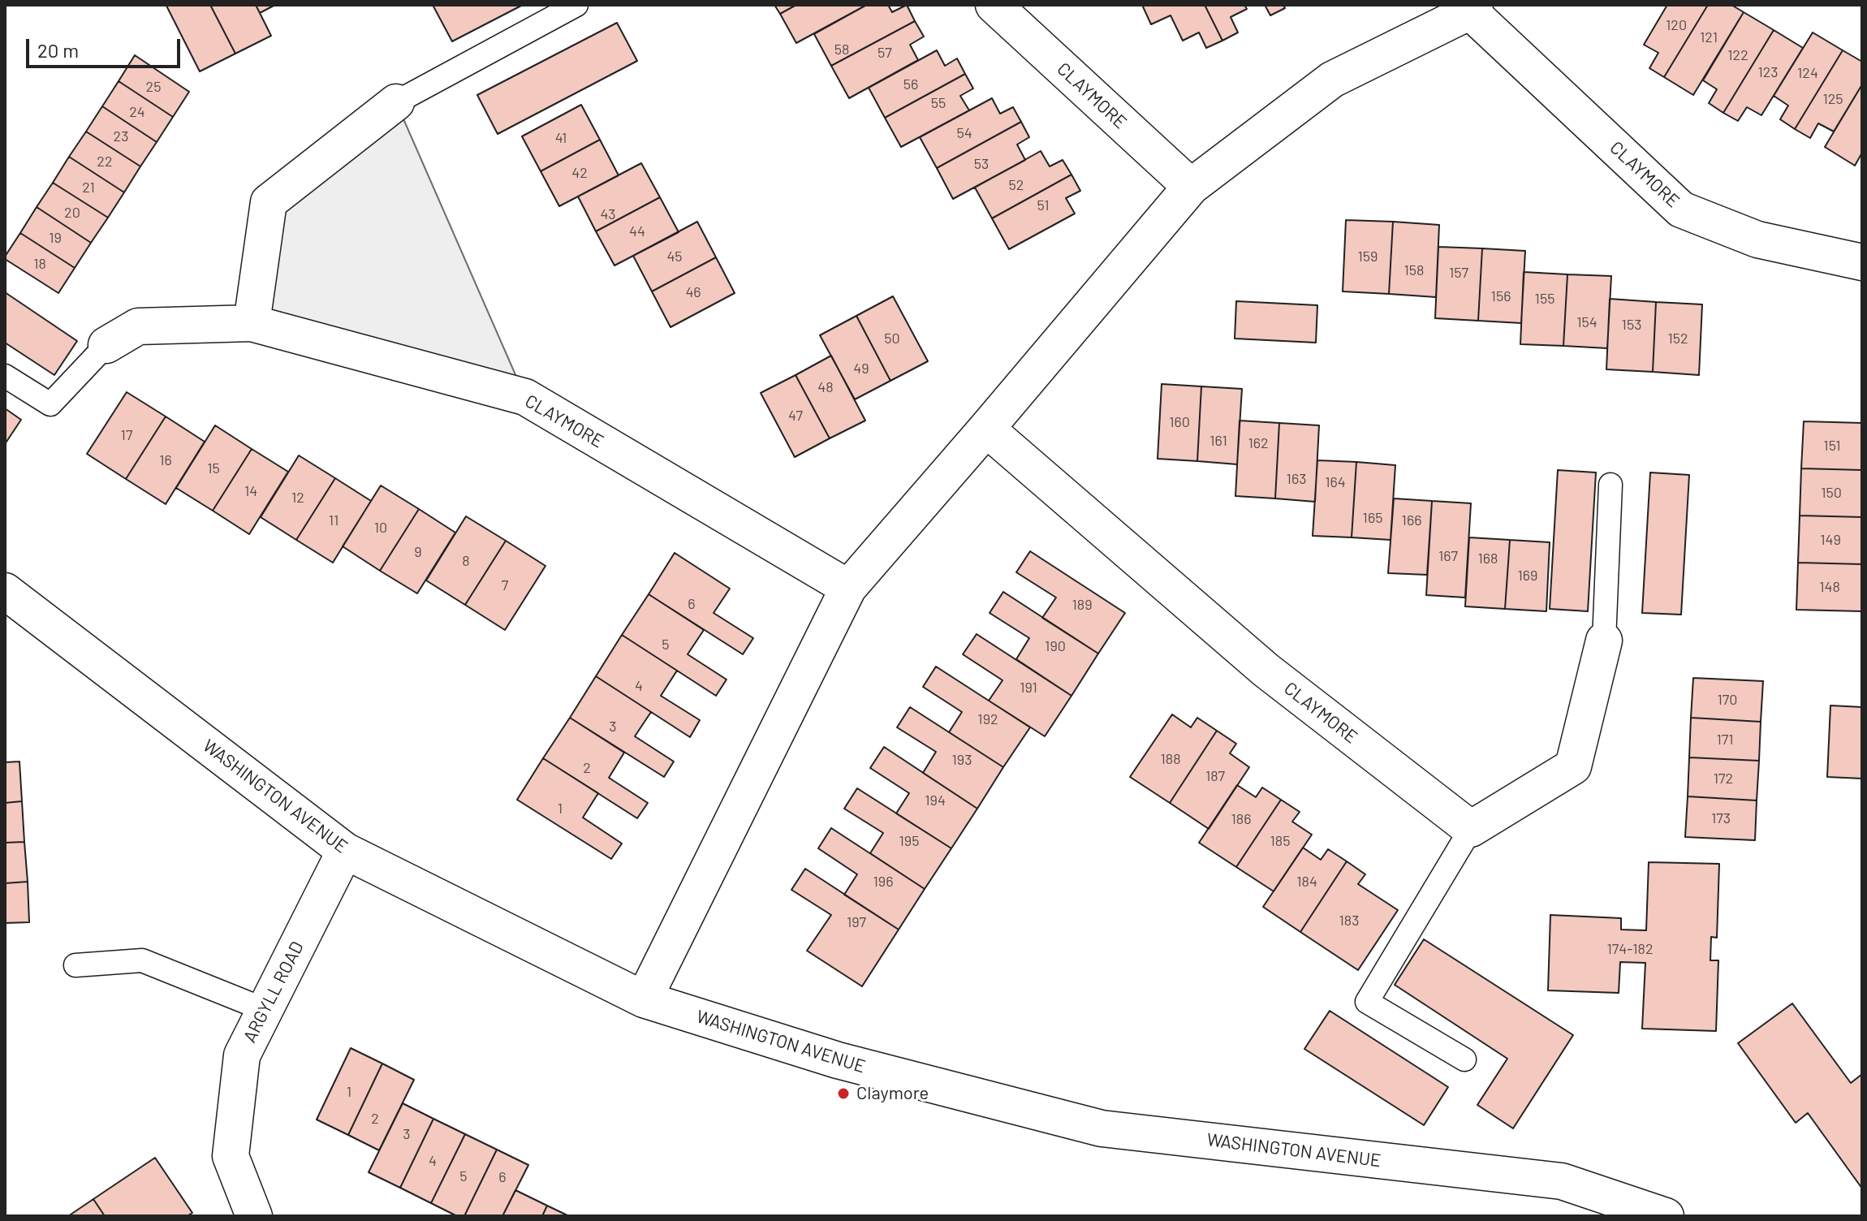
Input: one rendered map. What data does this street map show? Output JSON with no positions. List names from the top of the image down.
{
  "streets": {
    "street": ["CLAYMORE", "WASHINGTON AVENUE", "ARGYLL ROAD"]
  },
  "crossings": [
    ["CLAYMORE", "WASHINGTON AVENUE"],
    ["WASHINGTON AVENUE", "ARGYLL ROAD"]
  ],
  "places": ["Claymore"],
  "house_numbers": [
    "120",
    "121",
    "58",
    "57",
    "122",
    "123",
    "124",
    "56",
    "25",
    "125",
    "55",
    "24",
    "54",
    "23",
    "41",
    "22",
    "53",
    "42",
    "52",
    "21",
    "51",
    "20",
    "43",
    "44",
    "19",
    "45",
    "159",
    "18",
    "158",
    "157",
    "46",
    "156",
    "155",
    "154",
    "153",
    "50",
    "152",
    "49",
    "48",
    "47",
    "160",
    "17",
    "161",
    "162",
    "151",
    "16",
    "15",
    "163",
    "164",
    "14",
    "150",
    "12",
    "165",
    "11",
    "166",
    "10",
    "149",
    "9",
    "167",
    "168",
    "8",
    "169",
    "7",
    "148",
    "6",
    "189",
    "5",
    "190",
    "4",
    "191",
    "170",
    "192",
    "3",
    "171",
    "188",
    "193",
    "2",
    "187",
    "172",
    "194",
    "1",
    "173",
    "186",
    "195",
    "185",
    "196",
    "184",
    "183",
    "197",
    "174-182",
    "1",
    "2",
    "3",
    "4",
    "5",
    "6"
  ],
  "scale_bar": "20 m"
}
